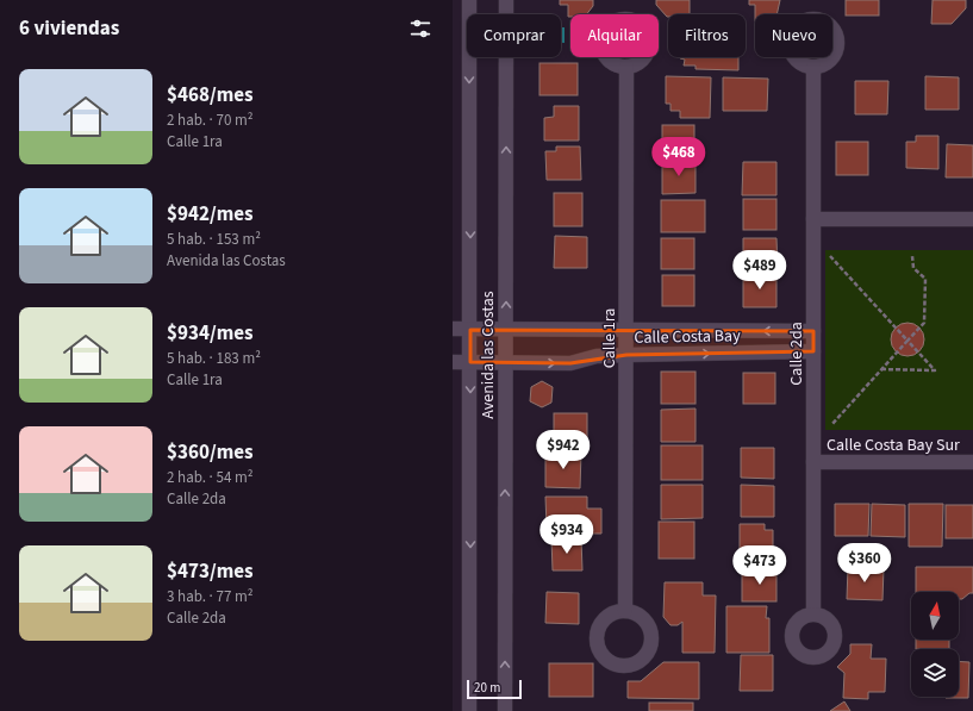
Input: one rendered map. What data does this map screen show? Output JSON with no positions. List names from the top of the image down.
{
  "streets": {
    "street": [
      "Calle Costa Bay",
      "Calle 1ra",
      "Calle 2da",
      "Avenida las Costas",
      "Calle Costa Bay Sur"
    ]
  },
  "crossings": [
    ["Calle Costa Bay", "Calle 1ra"],
    ["Calle Costa Bay", "Calle 2da"],
    ["Calle Costa Bay", "Avenida las Costas"],
    ["Calle 2da", "Calle Costa Bay Sur"]
  ],
  "scale_bar": "20 m",
  "north": "top",
  "page": {
    "heading": "6 viviendas",
    "chip": [
      "Comprar",
      "Alquilar",
      "Filtros",
      "Nuevo"
    ],
    "list": [
      {
        "name": "$468/mes",
        "note": "2 hab. · 70 m² · Calle 1ra"
      },
      {
        "name": "$942/mes",
        "note": "5 hab. · 153 m² · Avenida las Costas"
      },
      {
        "name": "$934/mes",
        "note": "5 hab. · 183 m² · Calle 1ra"
      },
      {
        "name": "$360/mes",
        "note": "2 hab. · 54 m² · Calle 2da"
      },
      {
        "name": "$473/mes",
        "note": "3 hab. · 77 m² · Calle 2da"
      }
    ],
    "price": [
      "$468",
      "$489",
      "$942",
      "$934",
      "$360",
      "$473"
    ],
    "scale": "20 m"
  }
}
